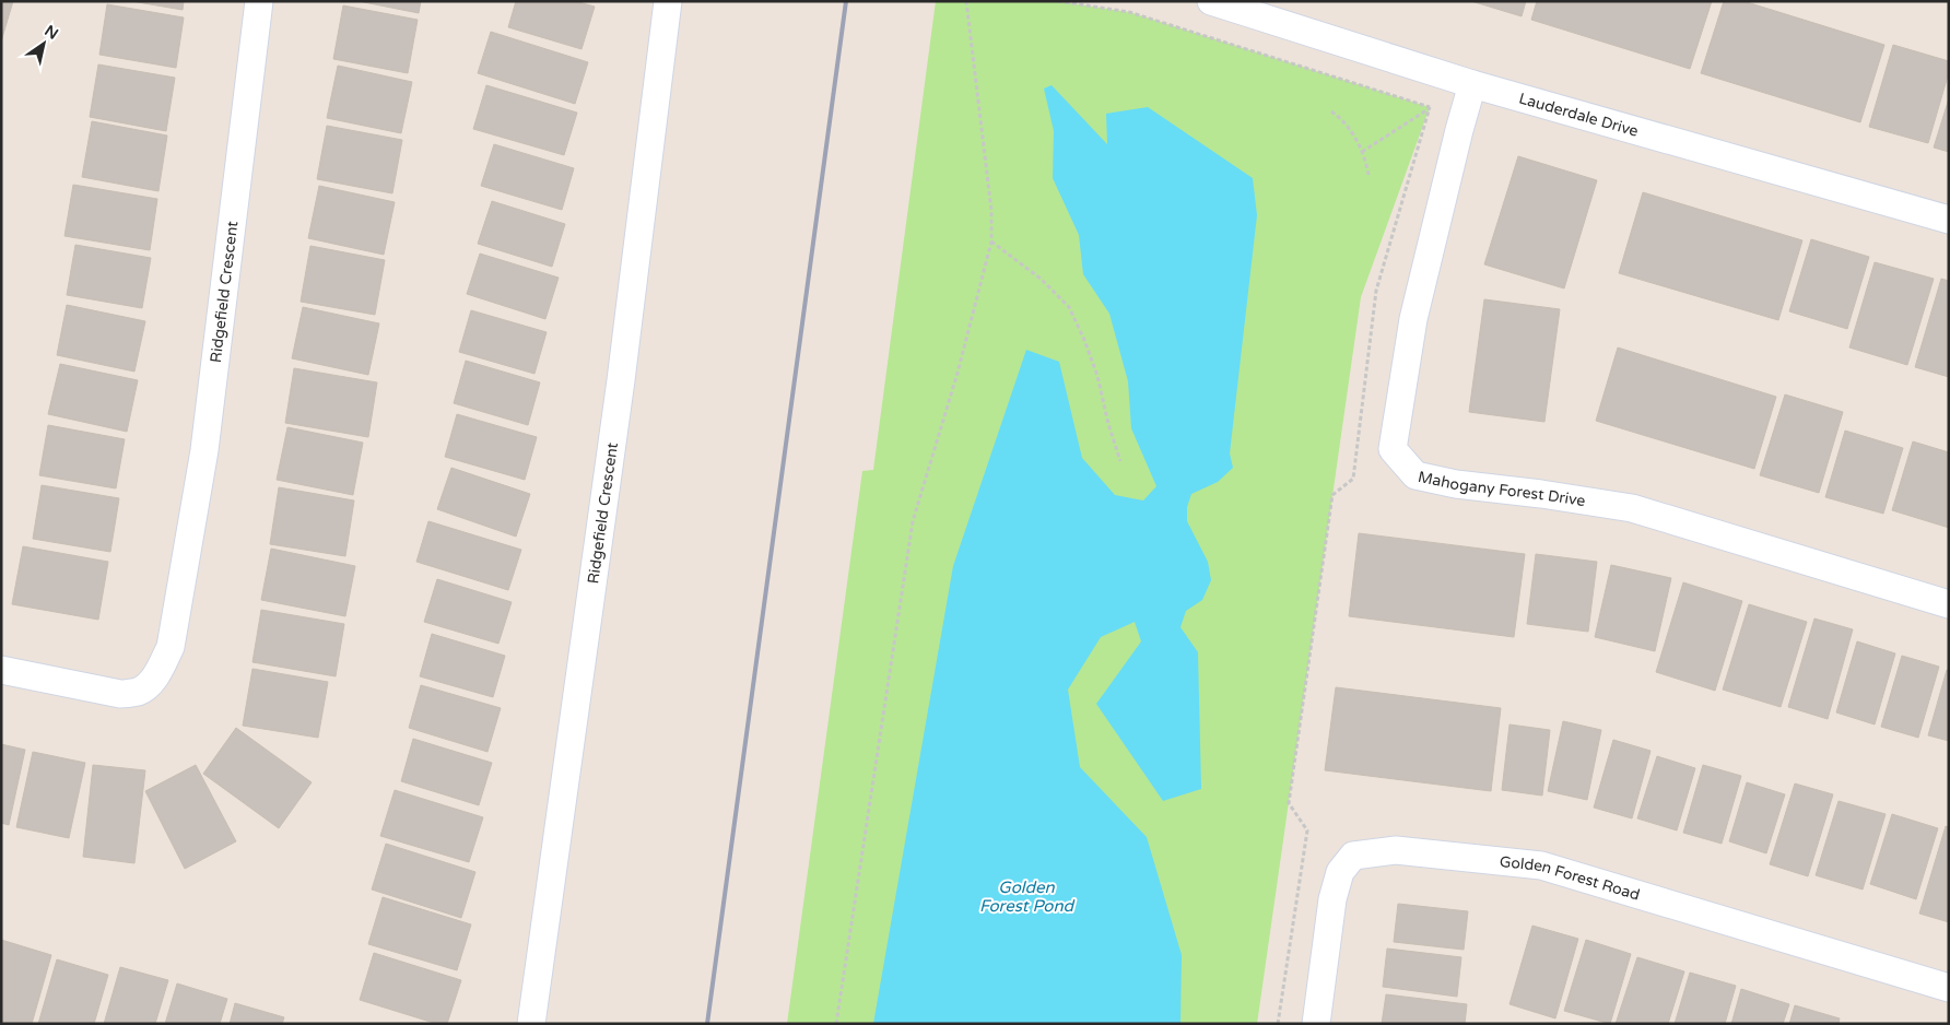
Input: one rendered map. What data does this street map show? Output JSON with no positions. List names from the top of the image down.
{
  "streets": {
    "street": [
      "Lauderdale Drive",
      "Ridgefield Crescent",
      "Mahogany Forest Drive",
      "Golden Forest Road"
    ]
  },
  "crossings": [
    ["Lauderdale Drive", "Mahogany Forest Drive"]
  ],
  "water": ["Golden Forest Pond"],
  "north": "top right"
}
